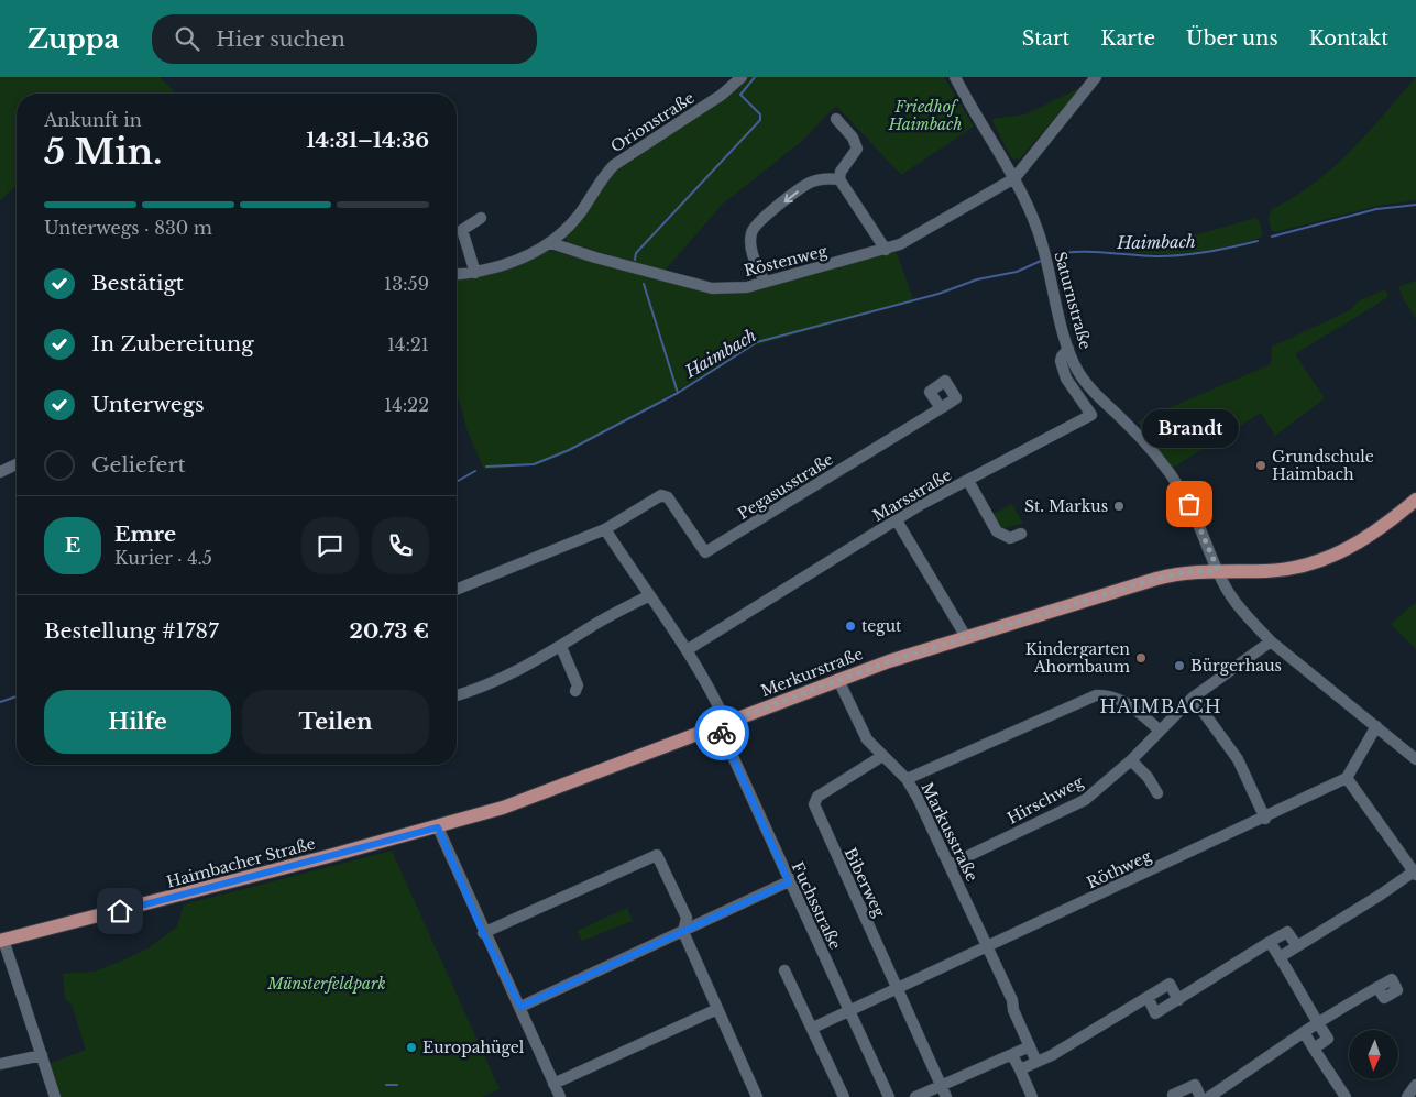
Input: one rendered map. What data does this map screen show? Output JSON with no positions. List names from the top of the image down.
{
  "streets": {
    "main road": ["Merkurstraße", "Haimbacher Straße"],
    "street": [
      "Orionstraße",
      "Röstenweg",
      "Saturnstraße",
      "Pegasusstraße",
      "Marsstraße",
      "Hirschweg",
      "Markusstraße",
      "Röthweg",
      "Biberweg",
      "Fuchsstraße"
    ]
  },
  "crossings": [
    ["Orionstraße", "Röstenweg"],
    ["Röstenweg", "Saturnstraße"],
    ["Saturnstraße", "Marsstraße"],
    ["Saturnstraße", "Merkurstraße"],
    ["Saturnstraße", "Hirschweg"],
    ["Pegasusstraße", "Fuchsstraße"],
    ["Marsstraße", "Fuchsstraße"],
    ["Merkurstraße", "Markusstraße"],
    ["Merkurstraße", "Haimbacher Straße"],
    ["Merkurstraße", "Fuchsstraße"],
    ["Hirschweg", "Markusstraße"],
    ["Markusstraße", "Röthweg"],
    ["Markusstraße", "Biberweg"],
    ["Röthweg", "Biberweg"],
    ["Röthweg", "Fuchsstraße"]
  ],
  "districts": ["HAIMBACH"],
  "water": ["Haimbach"],
  "parks": ["Friedhof Haimbach", "Münsterfeldpark"],
  "places": [
    "Grundschule Haimbach",
    "Brandt",
    "St. Markus",
    "tegut",
    "Kindergarten Ahornbaum",
    "Bürgerhaus",
    "Europahügel"
  ],
  "north": "bottom",
  "page": {
    "header": "Zuppa",
    "search": "Hier suchen",
    "nav": [
      "Start",
      "Karte",
      "Über uns",
      "Kontakt"
    ],
    "heading": ["5 Min.", "Ankunft in", "14:31–14:36"],
    "panel": [
      "Emre",
      "Kurier · 4.5",
      "Bestellung #1787",
      "20.73 €"
    ],
    "bar": "Unterwegs · 830 m",
    "list": [
      ["Bestätigt", "13:59"],
      ["In Zubereitung", "14:21"],
      ["Unterwegs", "14:22"],
      "Geliefert"
    ],
    "bubble": "Brandt",
    "round": "E",
    "buttons": ["Hilfe", "Teilen"]
  }
}
